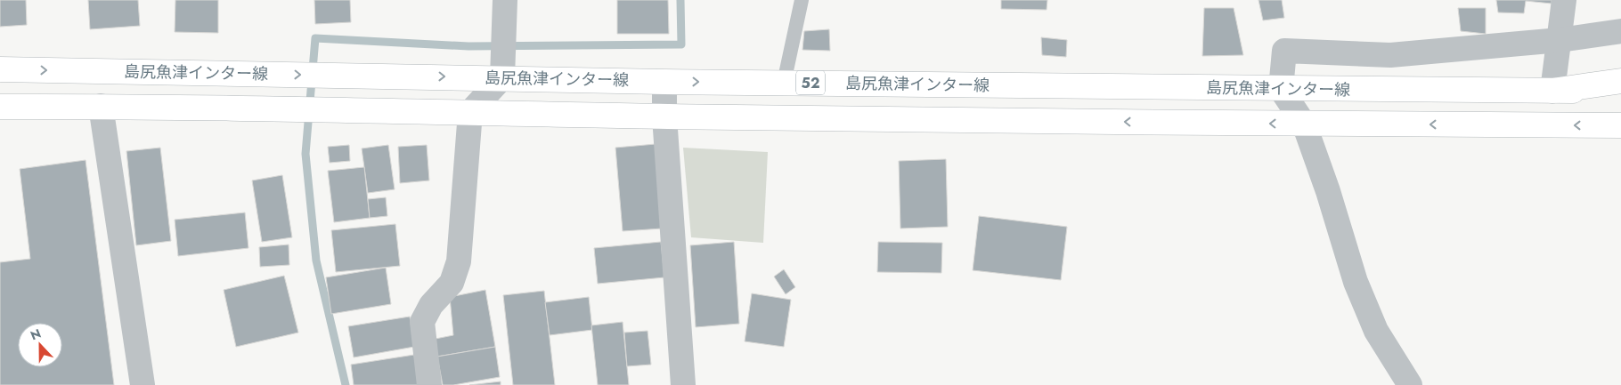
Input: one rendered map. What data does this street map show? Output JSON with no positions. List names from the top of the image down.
{
  "streets": {
    "main road": ["島尻魚津インター線", "52"]
  },
  "north": "top"
}
